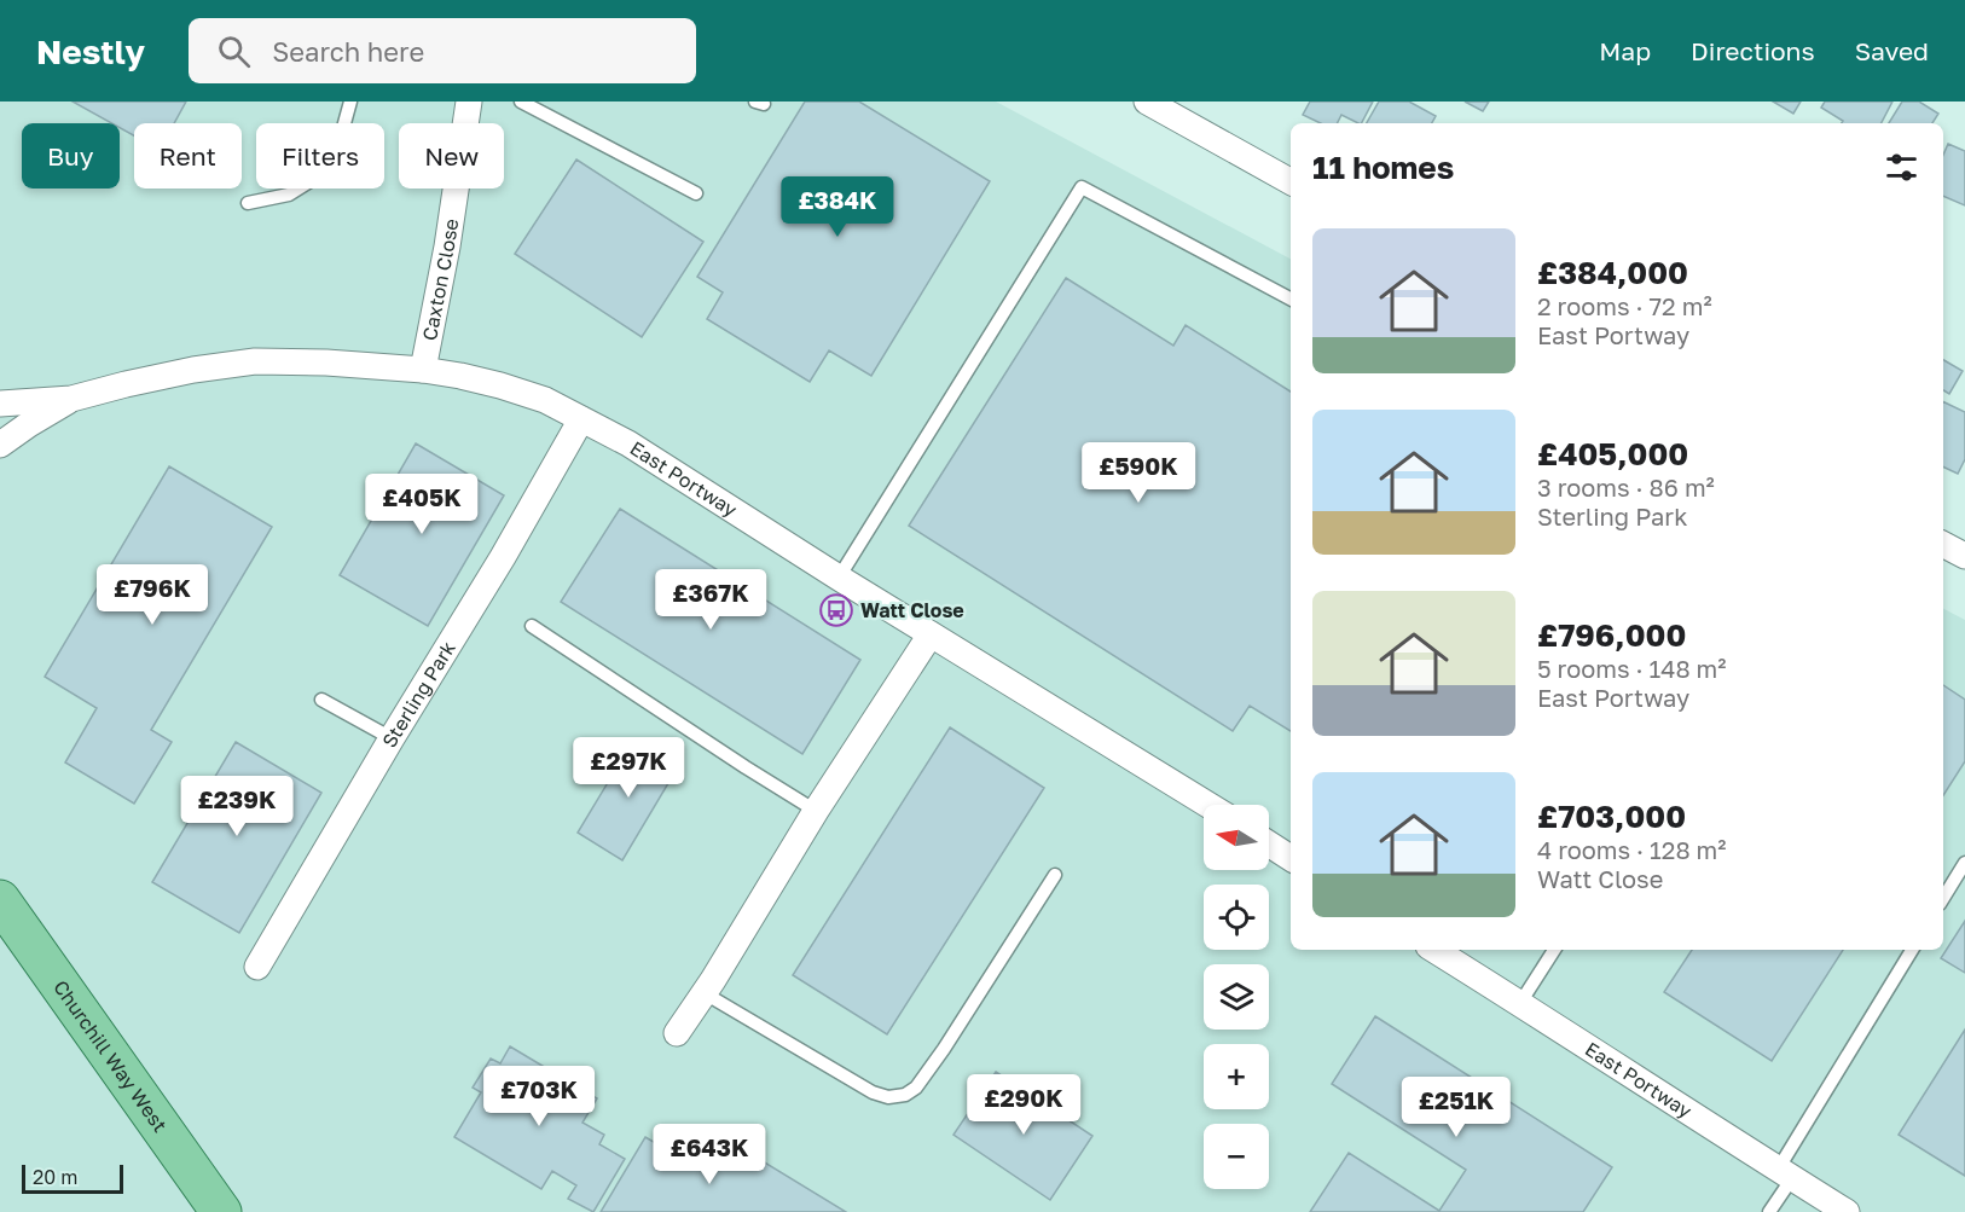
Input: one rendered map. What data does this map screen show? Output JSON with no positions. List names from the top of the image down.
{
  "streets": {
    "main road": ["Churchill Way West"],
    "street": ["Caxton Close", "East Portway", "Sterling Park"]
  },
  "crossings": [
    ["Caxton Close", "East Portway"],
    ["East Portway", "Sterling Park"]
  ],
  "places": {
    "bus stop": ["Watt Close"]
  },
  "scale_bar": "20 m",
  "north": "left",
  "page": {
    "header": "Nestly",
    "search": "Search here",
    "nav": ["Map", "Directions", "Saved"],
    "chip": [
      "Buy",
      "Rent",
      "Filters",
      "New"
    ],
    "heading": "11 homes",
    "price": [
      "£384K",
      "£590K",
      "£405K",
      "£796K",
      "£367K",
      "£297K",
      "£239K",
      "£703K",
      "£290K",
      "£251K",
      "£643K"
    ],
    "list": [
      {
        "name": "£384,000",
        "note": "2 rooms · 72 m² · East Portway"
      },
      {
        "name": "£405,000",
        "note": "3 rooms · 86 m² · Sterling Park"
      },
      {
        "name": "£796,000",
        "note": "5 rooms · 148 m² · East Portway"
      },
      {
        "name": "£703,000",
        "note": "4 rooms · 128 m² · Watt Close"
      }
    ],
    "map_buttons": ["+", "−"],
    "scale": "20 m"
  }
}
